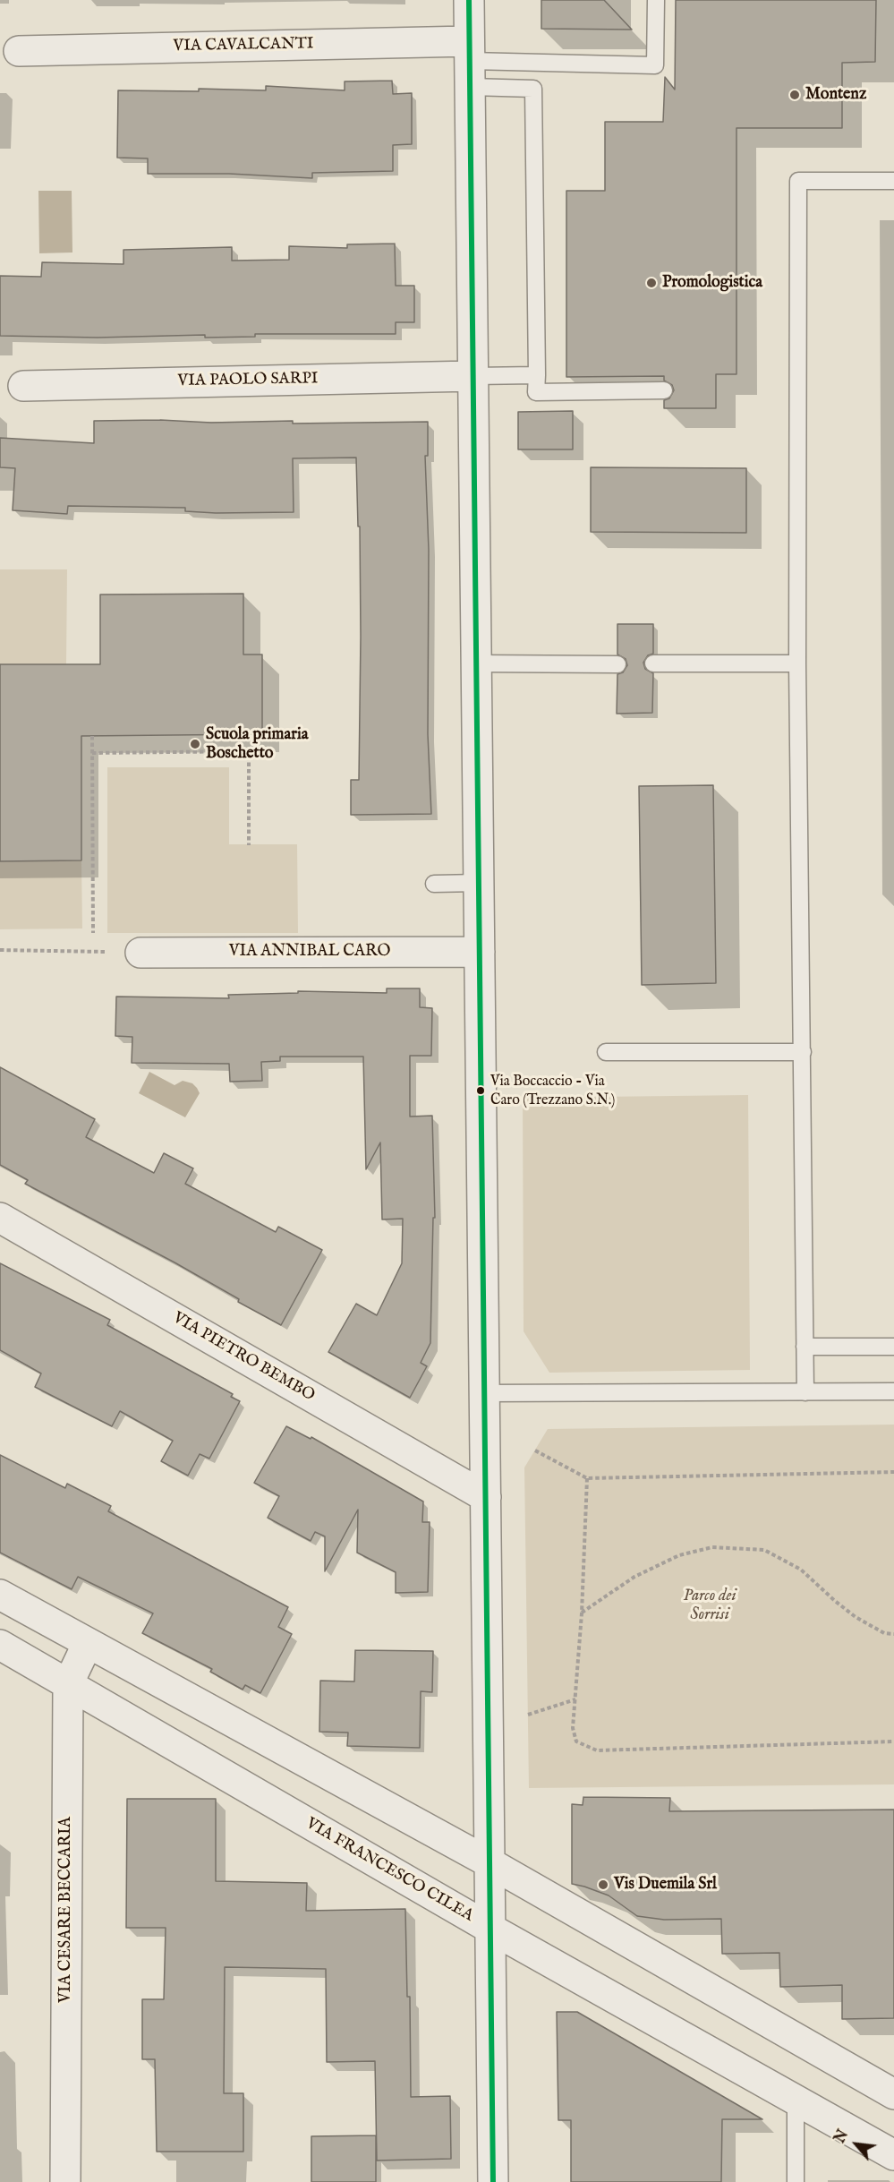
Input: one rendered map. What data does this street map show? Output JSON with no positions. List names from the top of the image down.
{
  "streets": {
    "street": [
      "VIA CAVALCANTI",
      "VIA PAOLO SARPI",
      "VIA ANNIBAL CARO",
      "VIA PIETRO BEMBO",
      "VIA FRANCESCO CILEA",
      "VIA CESARE BECCARIA"
    ]
  },
  "crossings": [
    ["VIA FRANCESCO CILEA", "VIA CESARE BECCARIA"]
  ],
  "parks": ["Parco dei Sorrisi"],
  "places": [
    "Montenz",
    "Promologistica",
    "Scuola primaria Boschetto",
    "Via Boccaccio - Via Caro (Trezzano S.N.)",
    "Vis Duemila Srl"
  ],
  "north": "top left"
}
